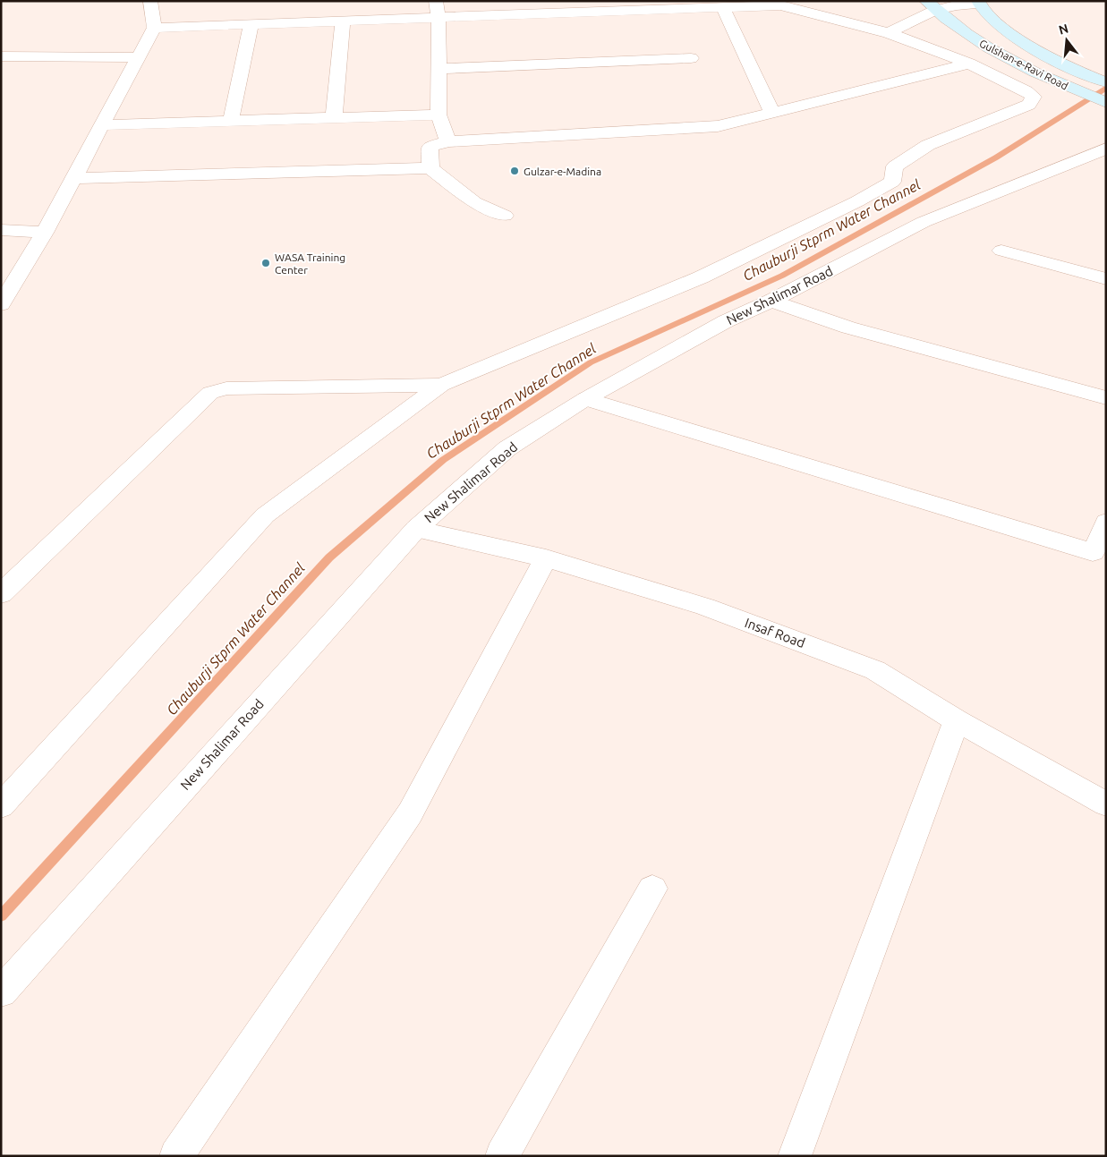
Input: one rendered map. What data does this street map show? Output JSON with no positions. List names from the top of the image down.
{
  "streets": {
    "main road": ["Gulshan-e-Ravi Road"],
    "street": ["New Shalimar Road", "Insaf Road"]
  },
  "crossings": [
    ["New Shalimar Road", "Insaf Road"]
  ],
  "water": ["Chauburji Stprm Water Channel"],
  "places": ["Gulzar-e-Madina", "WASA Training Center"],
  "north": "top"
}
